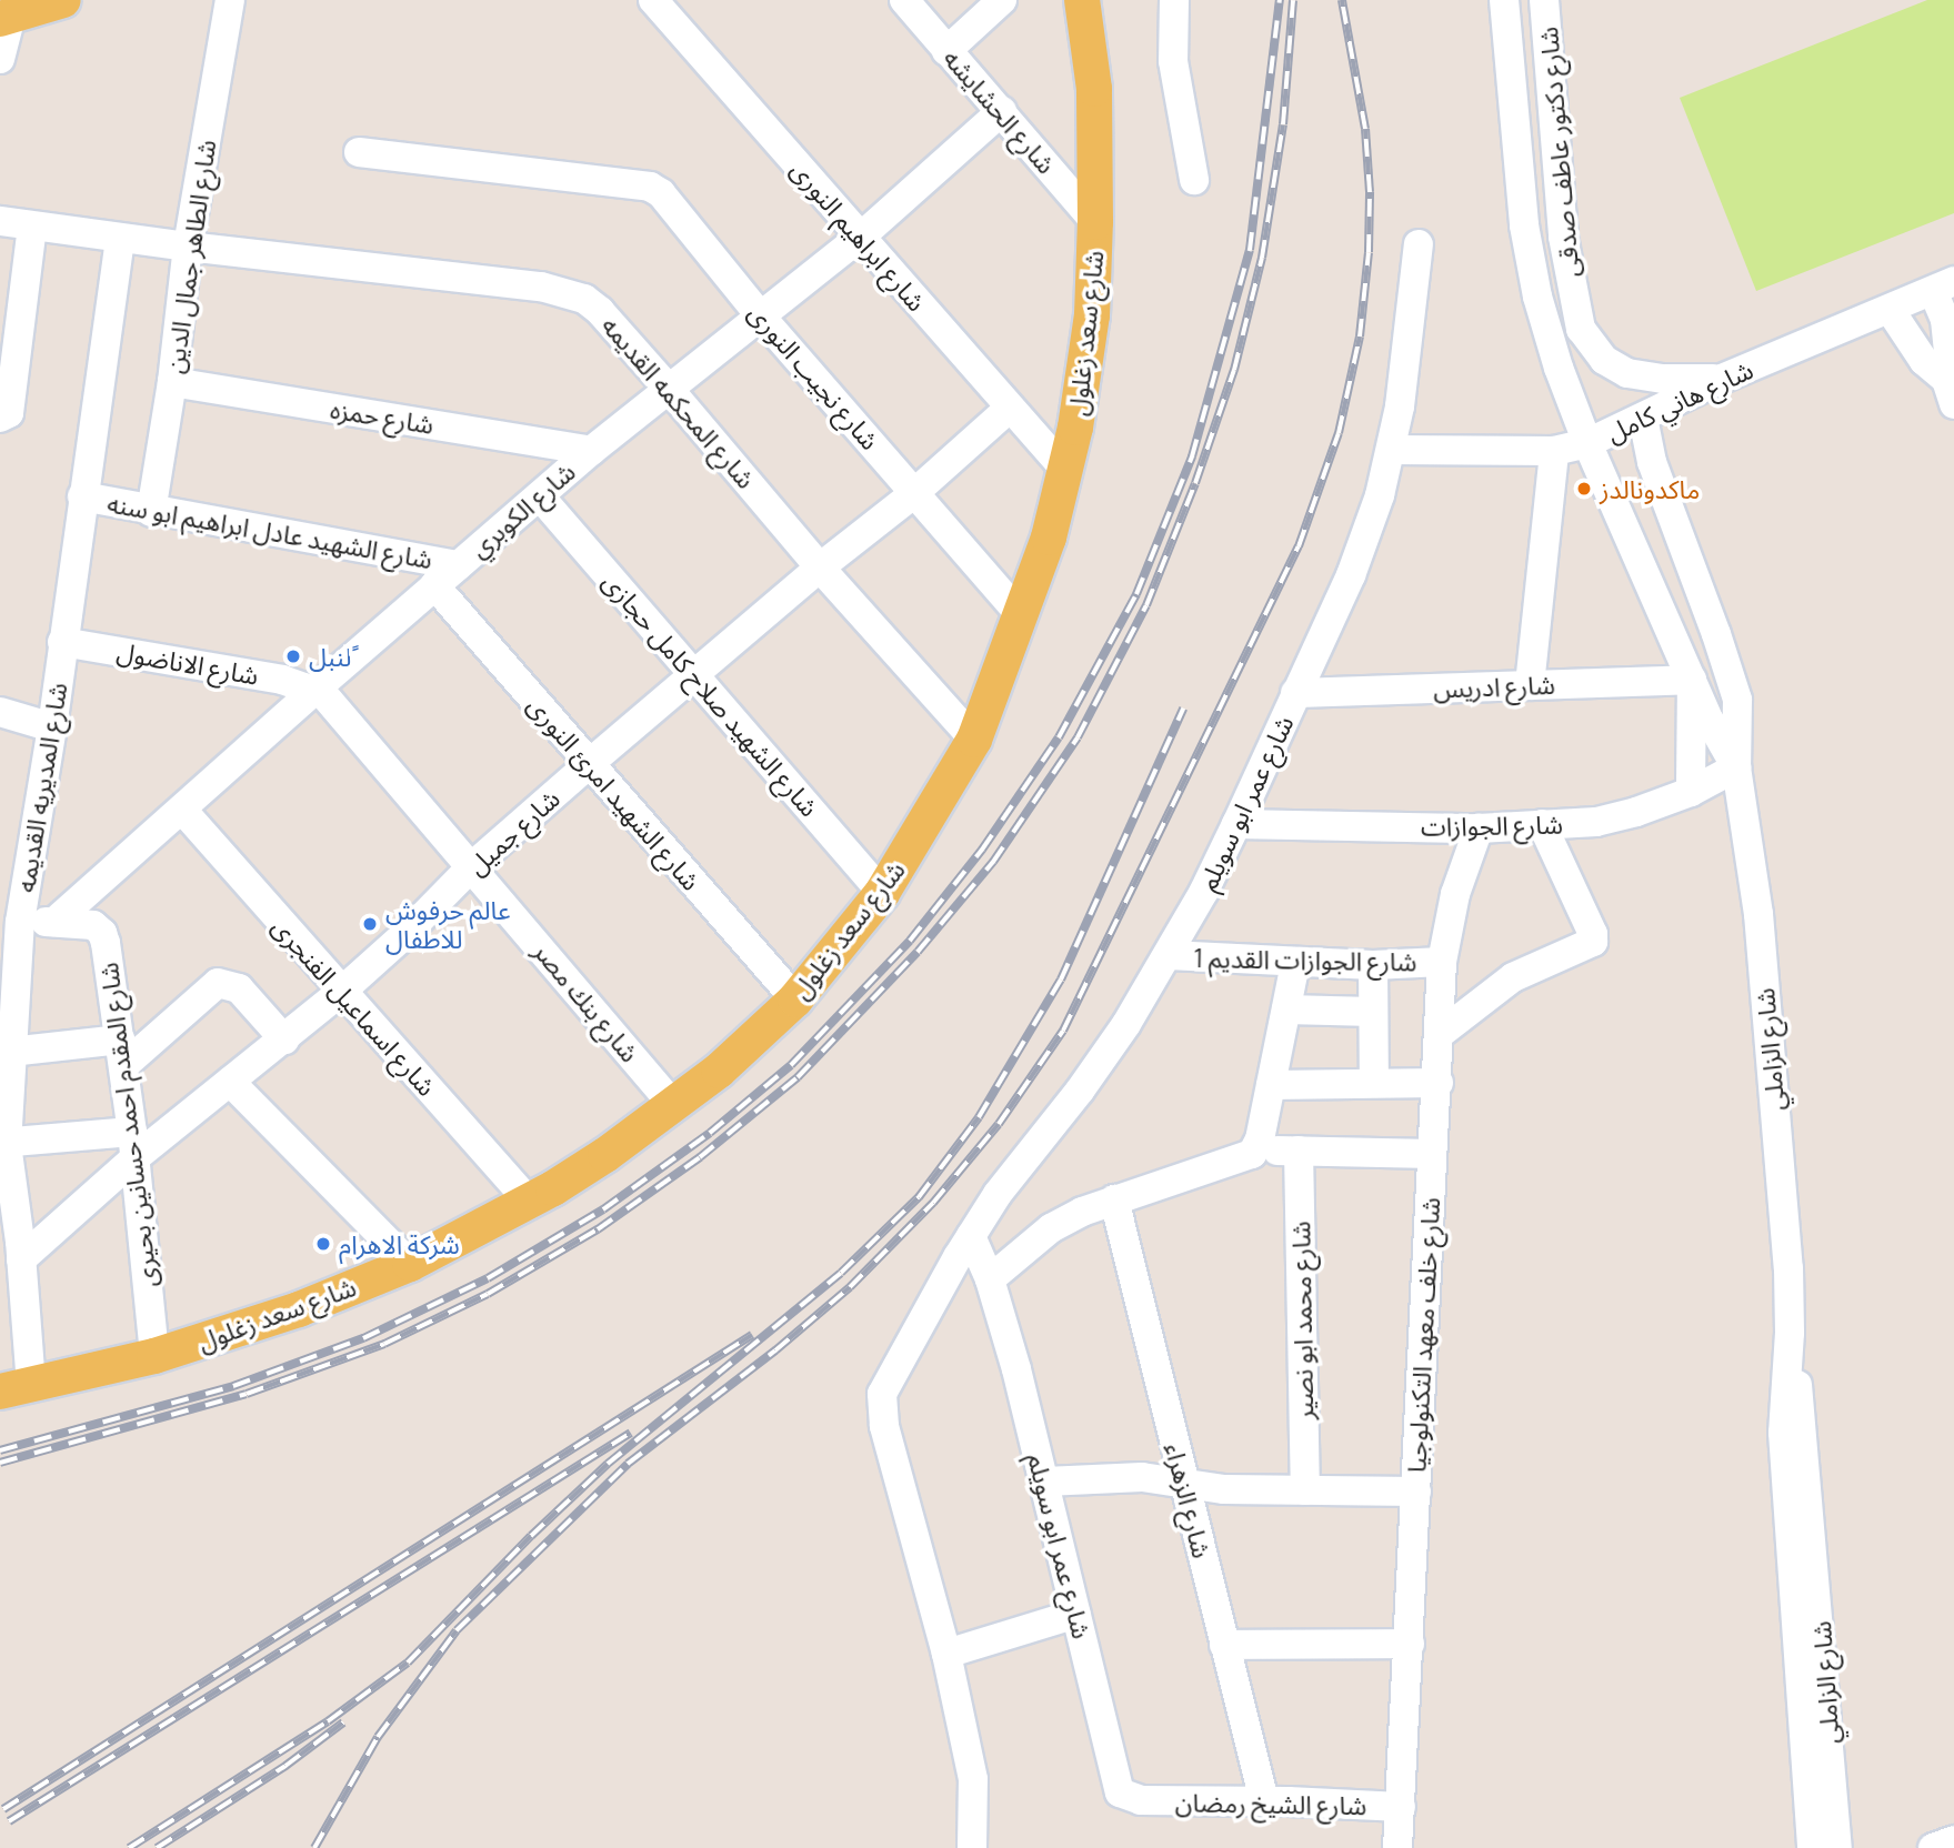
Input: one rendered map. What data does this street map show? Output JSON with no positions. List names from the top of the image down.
{
  "streets": {
    "main road": ["شارع سعد زغلول"],
    "street": [
      "شارع الحشايشه",
      "شارع دكتور عاطف صدقى",
      "شارع ابراهيم النورى",
      "شارع الطاهر جمال الدين",
      "شارع نجيب النورى",
      "شارع هاني كامل",
      "شارع المحكمه القديمه",
      "شارع حمزه",
      "شارع الكوبري",
      "شارع الشهيد عادل ابراهيم ابو سنه",
      "شارع الاناضول",
      "شارع ادريس",
      "شارع الشهيد صلاح كامل حجازى",
      "شارع المديريه القديمه",
      "شارع الشهيد امرئ النورى",
      "شارع عمر ابو سويلم",
      "شارع الجوازات",
      "شارع جميل",
      "شارع الجوازات القديم 1",
      "شارع بنك مصر",
      "شارع اسماعيل الفنجرى",
      "شارع الزاملي",
      "شارع المقدم احمد حسانين بحيرى",
      "شارع محمد ابو نصير",
      "شارع خلف معهد التكنولوجيا",
      "شارع الزهراء",
      "شارع الشيخ رمضان"
    ]
  },
  "crossings": [
    ["شارع الحشايشه", "شارع سعد زغلول"],
    ["شارع الحشايشه", "شارع الكوبري"],
    ["شارع دكتور عاطف صدقى", "شارع هاني كامل"],
    ["شارع دكتور عاطف صدقى", "شارع ادريس"],
    ["شارع دكتور عاطف صدقى", "شارع الجوازات"],
    ["شارع دكتور عاطف صدقى", "شارع الزاملي"],
    ["شارع ابراهيم النورى", "شارع سعد زغلول"],
    ["شارع ابراهيم النورى", "شارع الكوبري"],
    ["شارع ابراهيم النورى", "شارع جميل"],
    ["شارع الطاهر جمال الدين", "شارع المحكمه القديمه"],
    ["شارع الطاهر جمال الدين", "شارع حمزه"],
    ["شارع الطاهر جمال الدين", "شارع الشهيد عادل ابراهيم ابو سنه"],
    ["شارع سعد زغلول", "شارع نجيب النورى"],
    ["شارع سعد زغلول", "شارع المحكمه القديمه"],
    ["شارع سعد زغلول", "شارع الشهيد صلاح كامل حجازى"],
    ["شارع سعد زغلول", "شارع المديريه القديمه"],
    ["شارع سعد زغلول", "شارع الشهيد امرئ النورى"],
    ["شارع سعد زغلول", "شارع بنك مصر"],
    ["شارع سعد زغلول", "شارع اسماعيل الفنجرى"],
    ["شارع سعد زغلول", "شارع المقدم احمد حسانين بحيرى"],
    ["شارع نجيب النورى", "شارع الكوبري"],
    ["شارع نجيب النورى", "شارع جميل"],
    ["شارع هاني كامل", "شارع عمر ابو سويلم"],
    ["شارع المحكمه القديمه", "شارع الكوبري"],
    ["شارع المحكمه القديمه", "شارع المديريه القديمه"],
    ["شارع المحكمه القديمه", "شارع جميل"],
    ["شارع حمزه", "شارع الكوبري"],
    ["شارع الكوبري", "شارع الشهيد عادل ابراهيم ابو سنه"],
    ["شارع الكوبري", "شارع الاناضول"],
    ["شارع الكوبري", "شارع الشهيد صلاح كامل حجازى"],
    ["شارع الكوبري", "شارع الشهيد امرئ النورى"],
    ["شارع الكوبري", "شارع بنك مصر"],
    ["شارع الكوبري", "شارع اسماعيل الفنجرى"],
    ["شارع الكوبري", "شارع المقدم احمد حسانين بحيرى"],
    ["شارع الشهيد عادل ابراهيم ابو سنه", "شارع المديريه القديمه"],
    ["شارع الاناضول", "شارع المديريه القديمه"],
    ["شارع الاناضول", "شارع بنك مصر"],
    ["شارع ادريس", "شارع عمر ابو سويلم"],
    ["شارع الشهيد صلاح كامل حجازى", "شارع جميل"],
    ["شارع المديريه القديمه", "شارع جميل"],
    ["شارع المديريه القديمه", "شارع المقدم احمد حسانين بحيرى"],
    ["شارع الشهيد امرئ النورى", "شارع جميل"],
    ["شارع عمر ابو سويلم", "شارع الجوازات"],
    ["شارع عمر ابو سويلم", "شارع الجوازات القديم 1"],
    ["شارع عمر ابو سويلم", "شارع الشيخ رمضان"],
    ["شارع الجوازات", "شارع الزاملي"],
    ["شارع الجوازات", "شارع خلف معهد التكنولوجيا"],
    ["شارع جميل", "شارع بنك مصر"],
    ["شارع جميل", "شارع اسماعيل الفنجرى"],
    ["شارع جميل", "شارع المقدم احمد حسانين بحيرى"],
    ["شارع الجوازات القديم 1", "شارع خلف معهد التكنولوجيا"],
    ["شارع خلف معهد التكنولوجيا", "شارع الشيخ رمضان"],
    ["شارع الزهراء", "شارع الشيخ رمضان"]
  ],
  "places": [
    "ماكدونالدز",
    "لنبل ً",
    "عالم حرفوش للاطفال",
    "شركة الاهرام"
  ]
}
